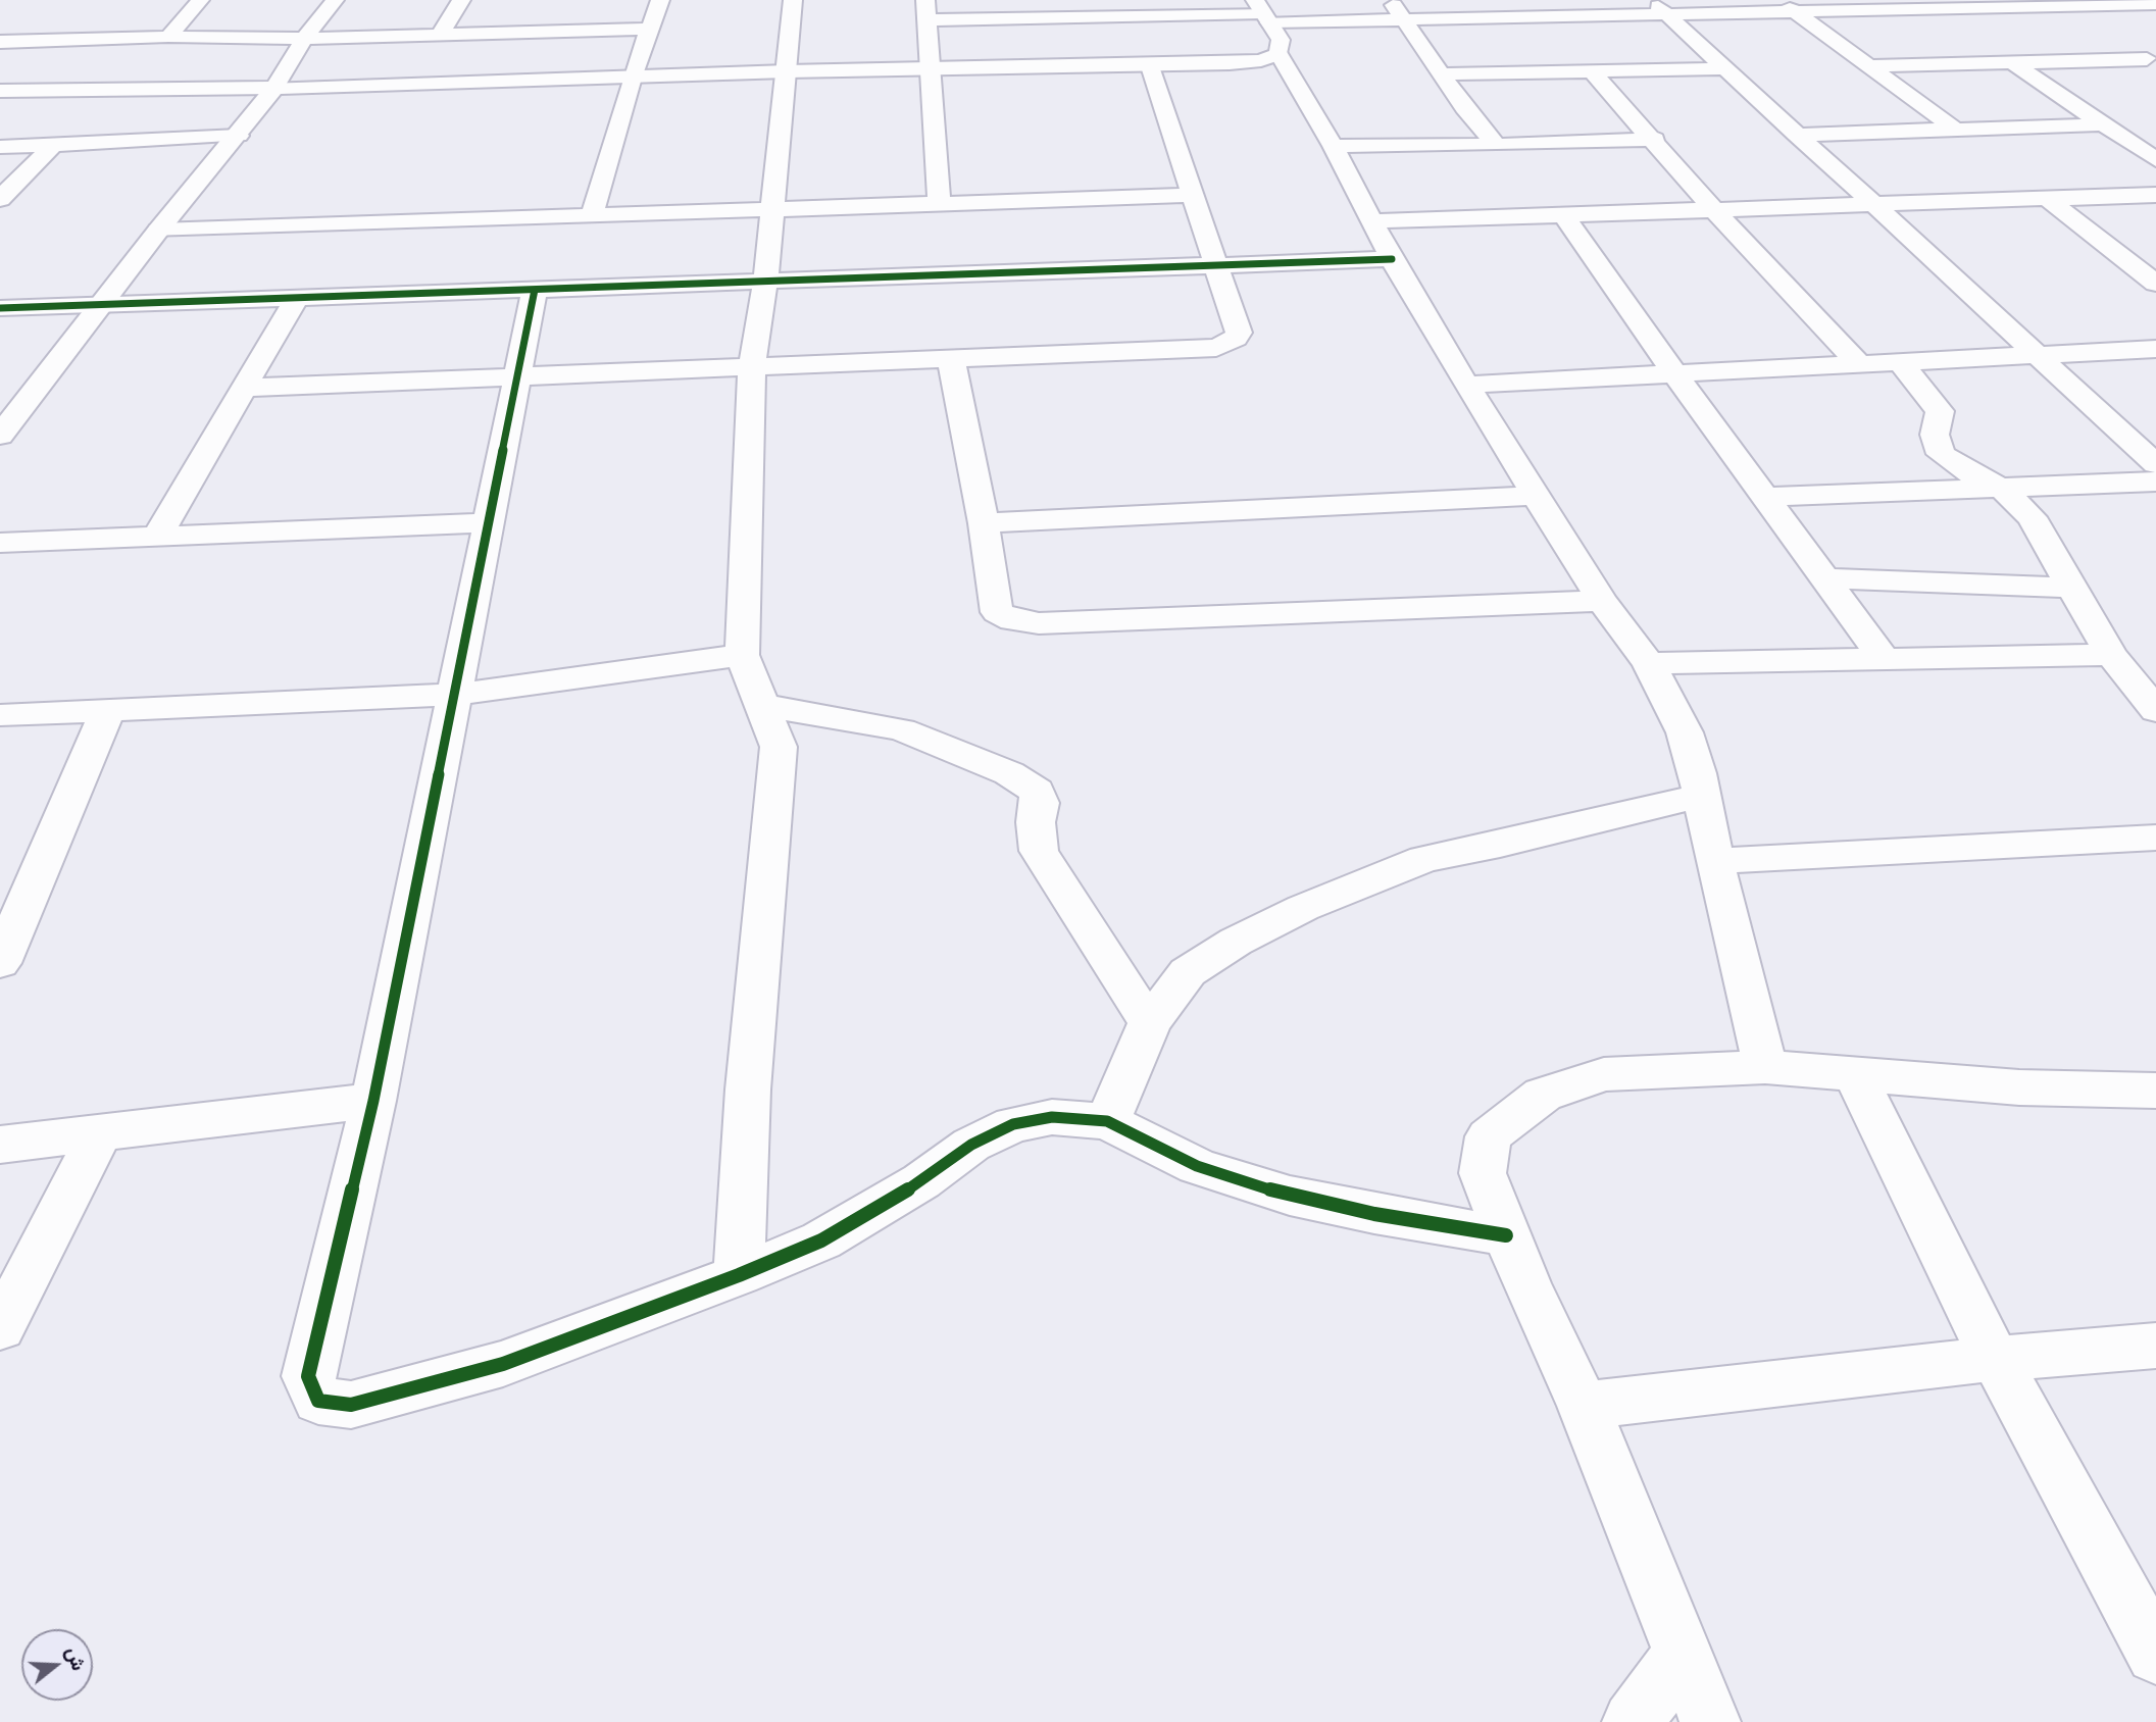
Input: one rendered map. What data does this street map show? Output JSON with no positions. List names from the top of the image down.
{
  "north": "right"
}
